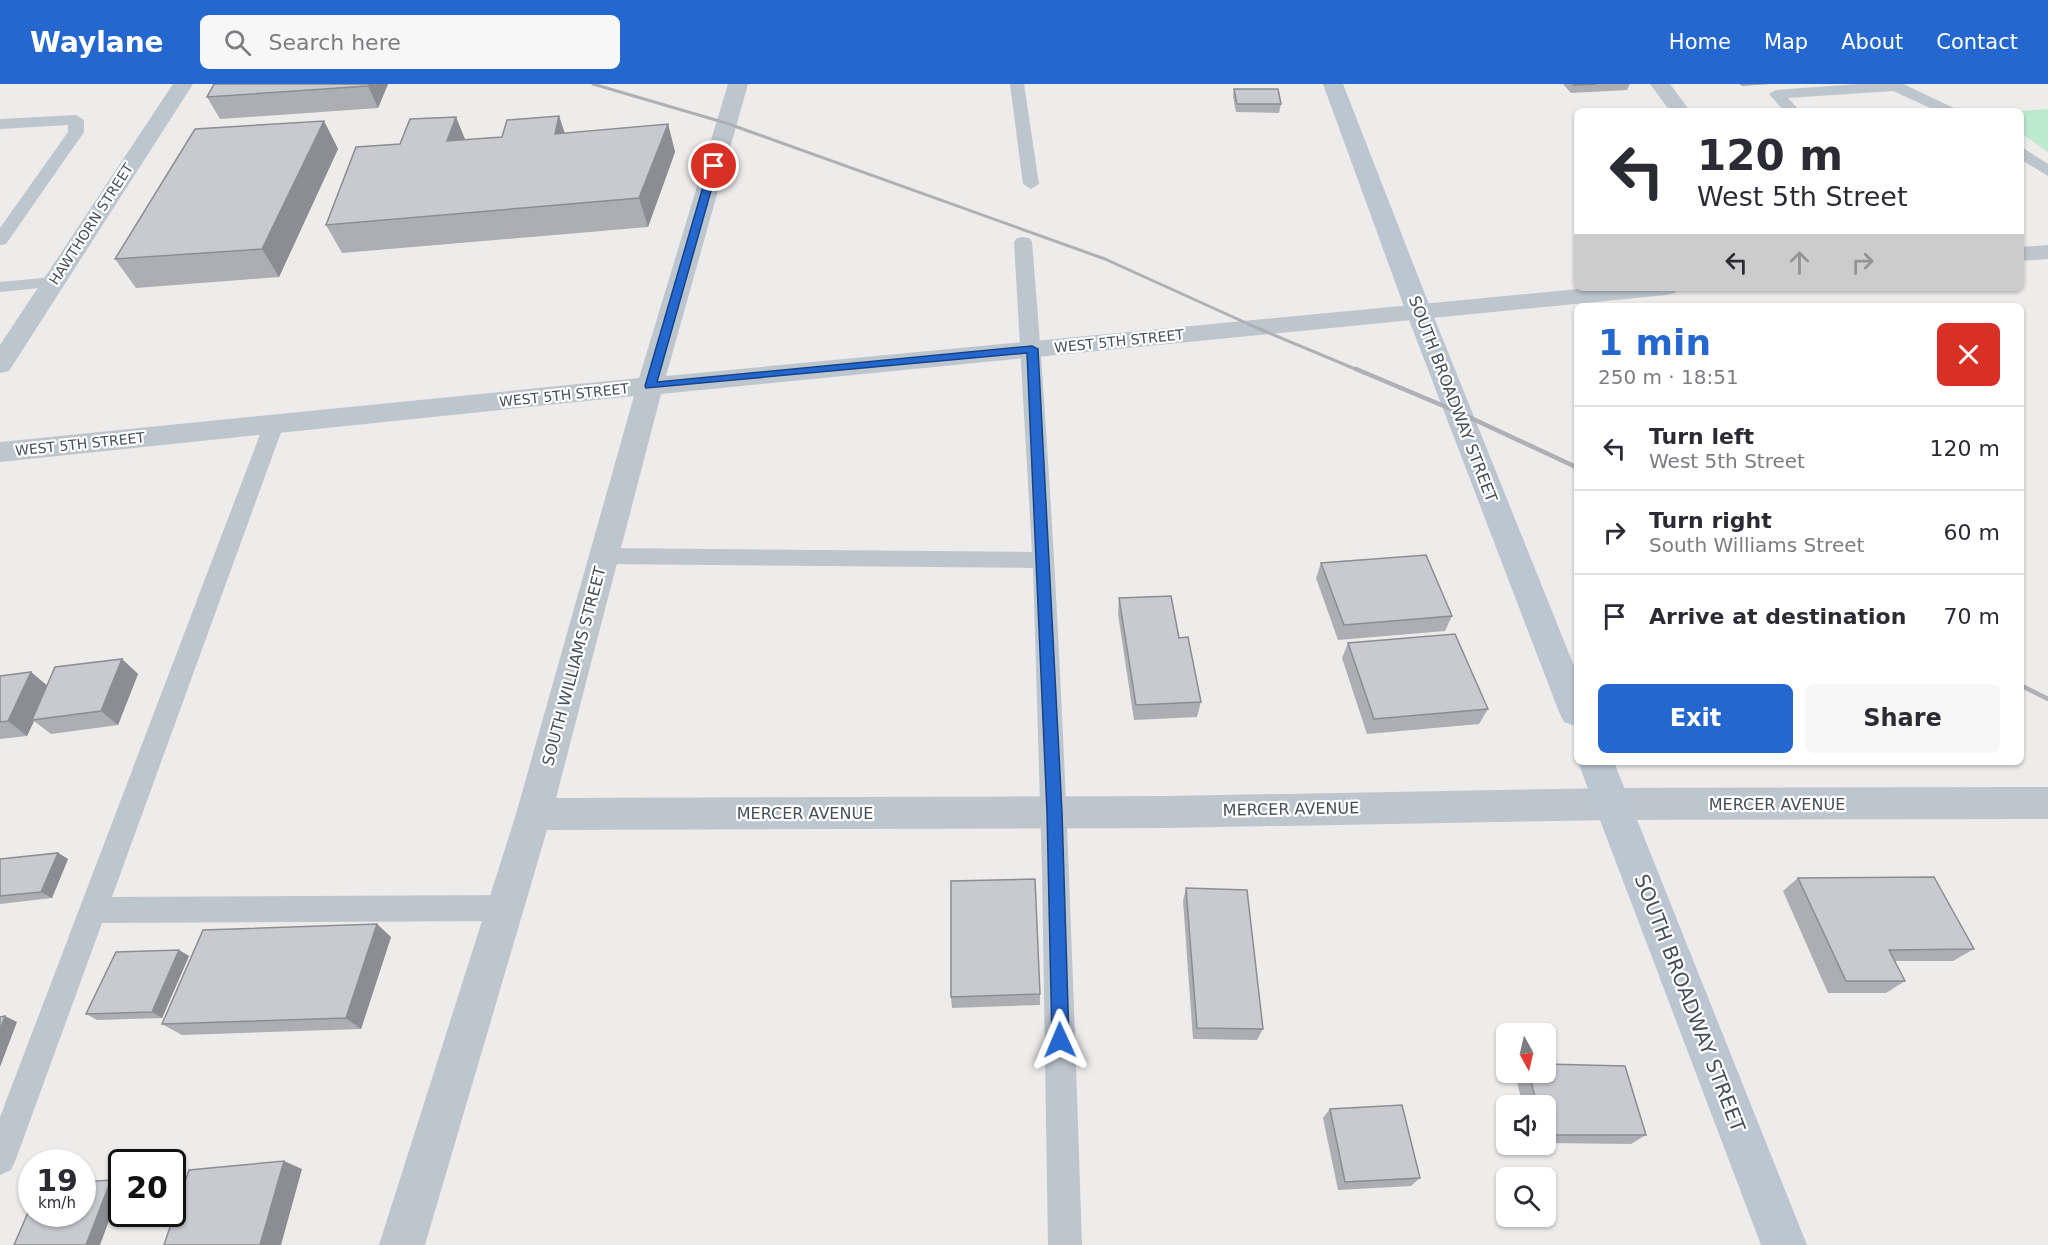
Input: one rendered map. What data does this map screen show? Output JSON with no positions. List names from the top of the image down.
{
  "streets": {
    "street": [
      "HAWTHORN STREET",
      "WEST 5TH STREET",
      "SOUTH BROADWAY STREET",
      "SOUTH WILLIAMS STREET",
      "MERCER AVENUE"
    ]
  },
  "crossings": [
    ["WEST 5TH STREET", "SOUTH BROADWAY STREET"],
    ["WEST 5TH STREET", "SOUTH WILLIAMS STREET"],
    ["SOUTH BROADWAY STREET", "MERCER AVENUE"],
    ["SOUTH WILLIAMS STREET", "MERCER AVENUE"]
  ],
  "north": "bottom",
  "page": {
    "header": "Waylane",
    "search": "Search here",
    "nav": [
      "Home",
      "Map",
      "About",
      "Contact"
    ],
    "turn": ["120 m", "West 5th Street"],
    "heading": ["1 min", "250 m · 18:51"],
    "list": [
      {
        "name": "Turn left",
        "note": "West 5th Street",
        "value": "120 m"
      },
      {
        "name": "Turn right",
        "note": "South Williams Street",
        "value": "60 m"
      },
      {
        "name": "Arrive at destination",
        "value": "70 m"
      }
    ],
    "buttons": ["Exit", "Share"],
    "speed": "19 km/h",
    "limit": "20"
  }
}
